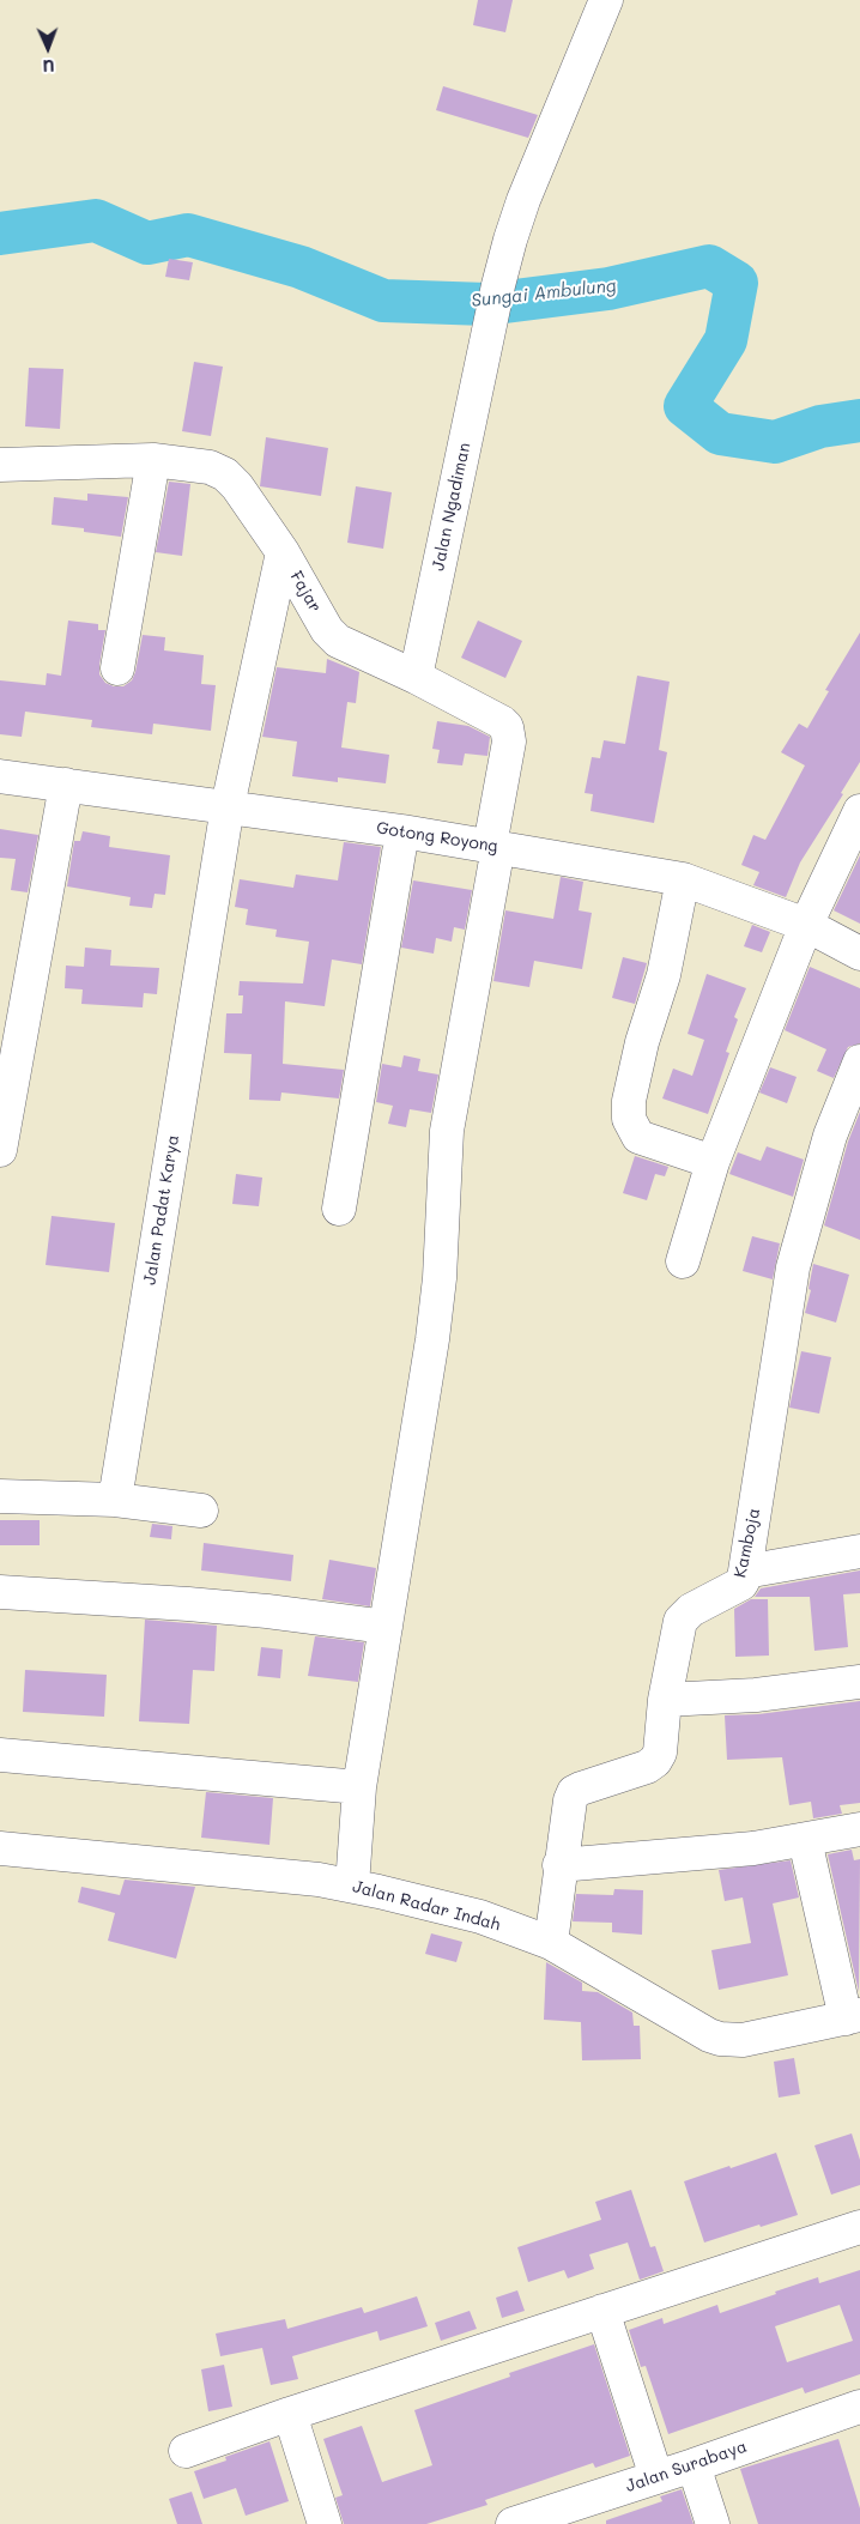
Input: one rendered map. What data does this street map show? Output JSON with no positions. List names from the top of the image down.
{
  "streets": {
    "street": [
      "Jalan Ngadiman",
      "Fajar",
      "Gotong Royong",
      "Jalan Padat Karya",
      "Kamboja",
      "Jalan Radar Indah",
      "Jalan Surabaya"
    ]
  },
  "crossings": [
    ["Jalan Ngadiman", "Fajar"],
    ["Fajar", "Gotong Royong"],
    ["Fajar", "Jalan Padat Karya"],
    ["Gotong Royong", "Jalan Padat Karya"],
    ["Kamboja", "Jalan Radar Indah"]
  ],
  "water": ["Sungai Ambulung"],
  "north": "bottom"
}
